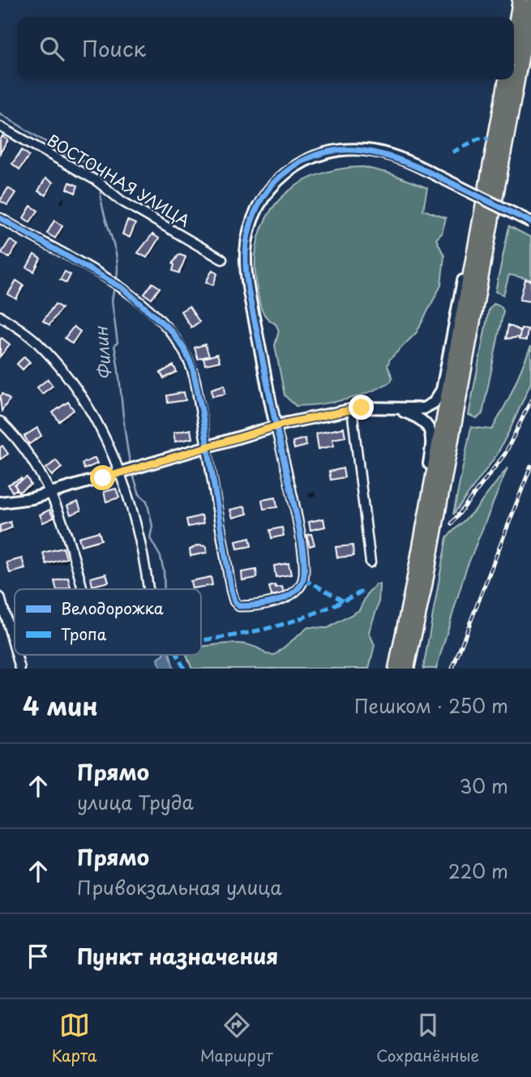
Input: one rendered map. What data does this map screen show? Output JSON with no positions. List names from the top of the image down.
{
  "streets": {
    "street": ["ВОСТОЧНАЯ УЛИЦА"]
  },
  "water": ["Филин"],
  "legend": ["Велодорожка", "Тропа"],
  "page": {
    "search": "Поиск",
    "heading": ["4 мин", "Пешком · 250 m"],
    "list": [
      ["Прямо", "улица Труда", "30 m"],
      ["Прямо", "Привокзальная улица", "220 m"],
      "Пункт назначения"
    ],
    "nav": ["Карта", "Маршрут", "Сохранённые"]
  }
}
